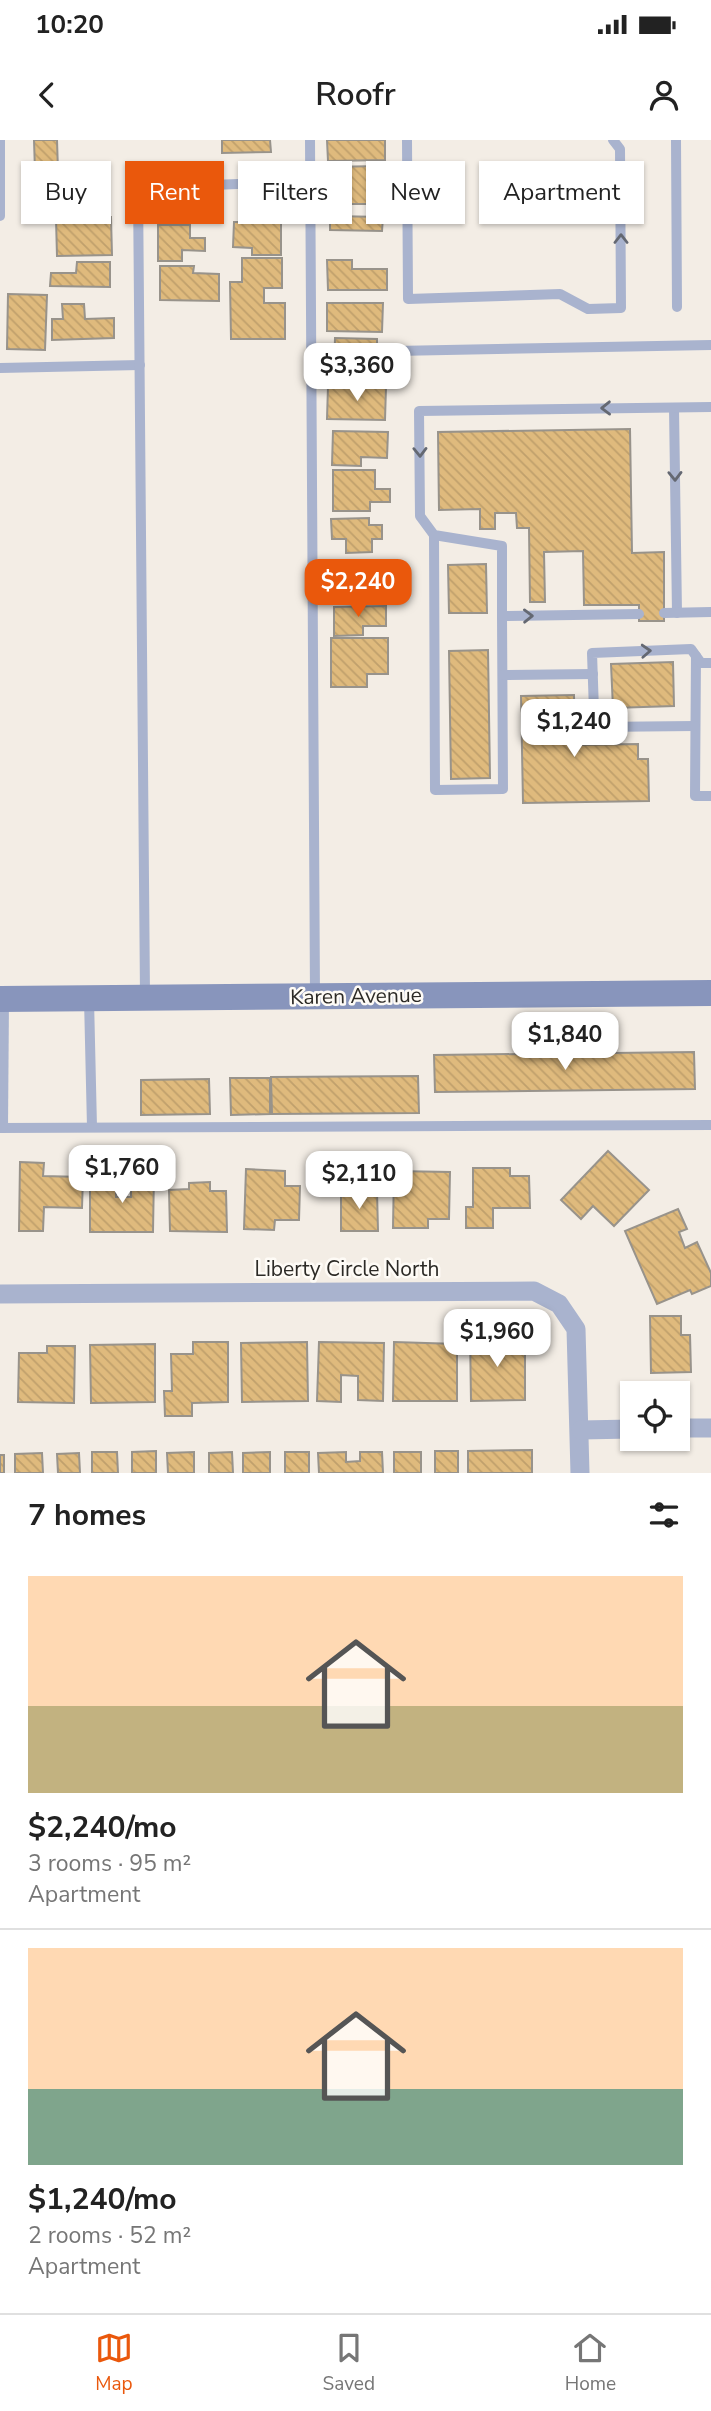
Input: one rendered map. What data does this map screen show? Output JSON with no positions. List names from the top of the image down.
{
  "streets": {
    "street": ["Karen Avenue", "Liberty Circle North"]
  },
  "page": {
    "status": "10:20",
    "header": "Roofr",
    "chip": [
      "Buy",
      "Rent",
      "Filters",
      "New",
      "Apartment"
    ],
    "price": [
      "$3,360",
      "$2,240",
      "$1,240",
      "$1,840",
      "$1,760",
      "$2,110",
      "$1,960"
    ],
    "heading": "7 homes",
    "list": [
      {
        "name": "$2,240/mo",
        "note": "3 rooms · 95 m² · Apartment"
      },
      {
        "name": "$1,240/mo",
        "note": "2 rooms · 52 m² · Apartment"
      }
    ],
    "tabs": ["Map", "Saved", "Home"]
  }
}
